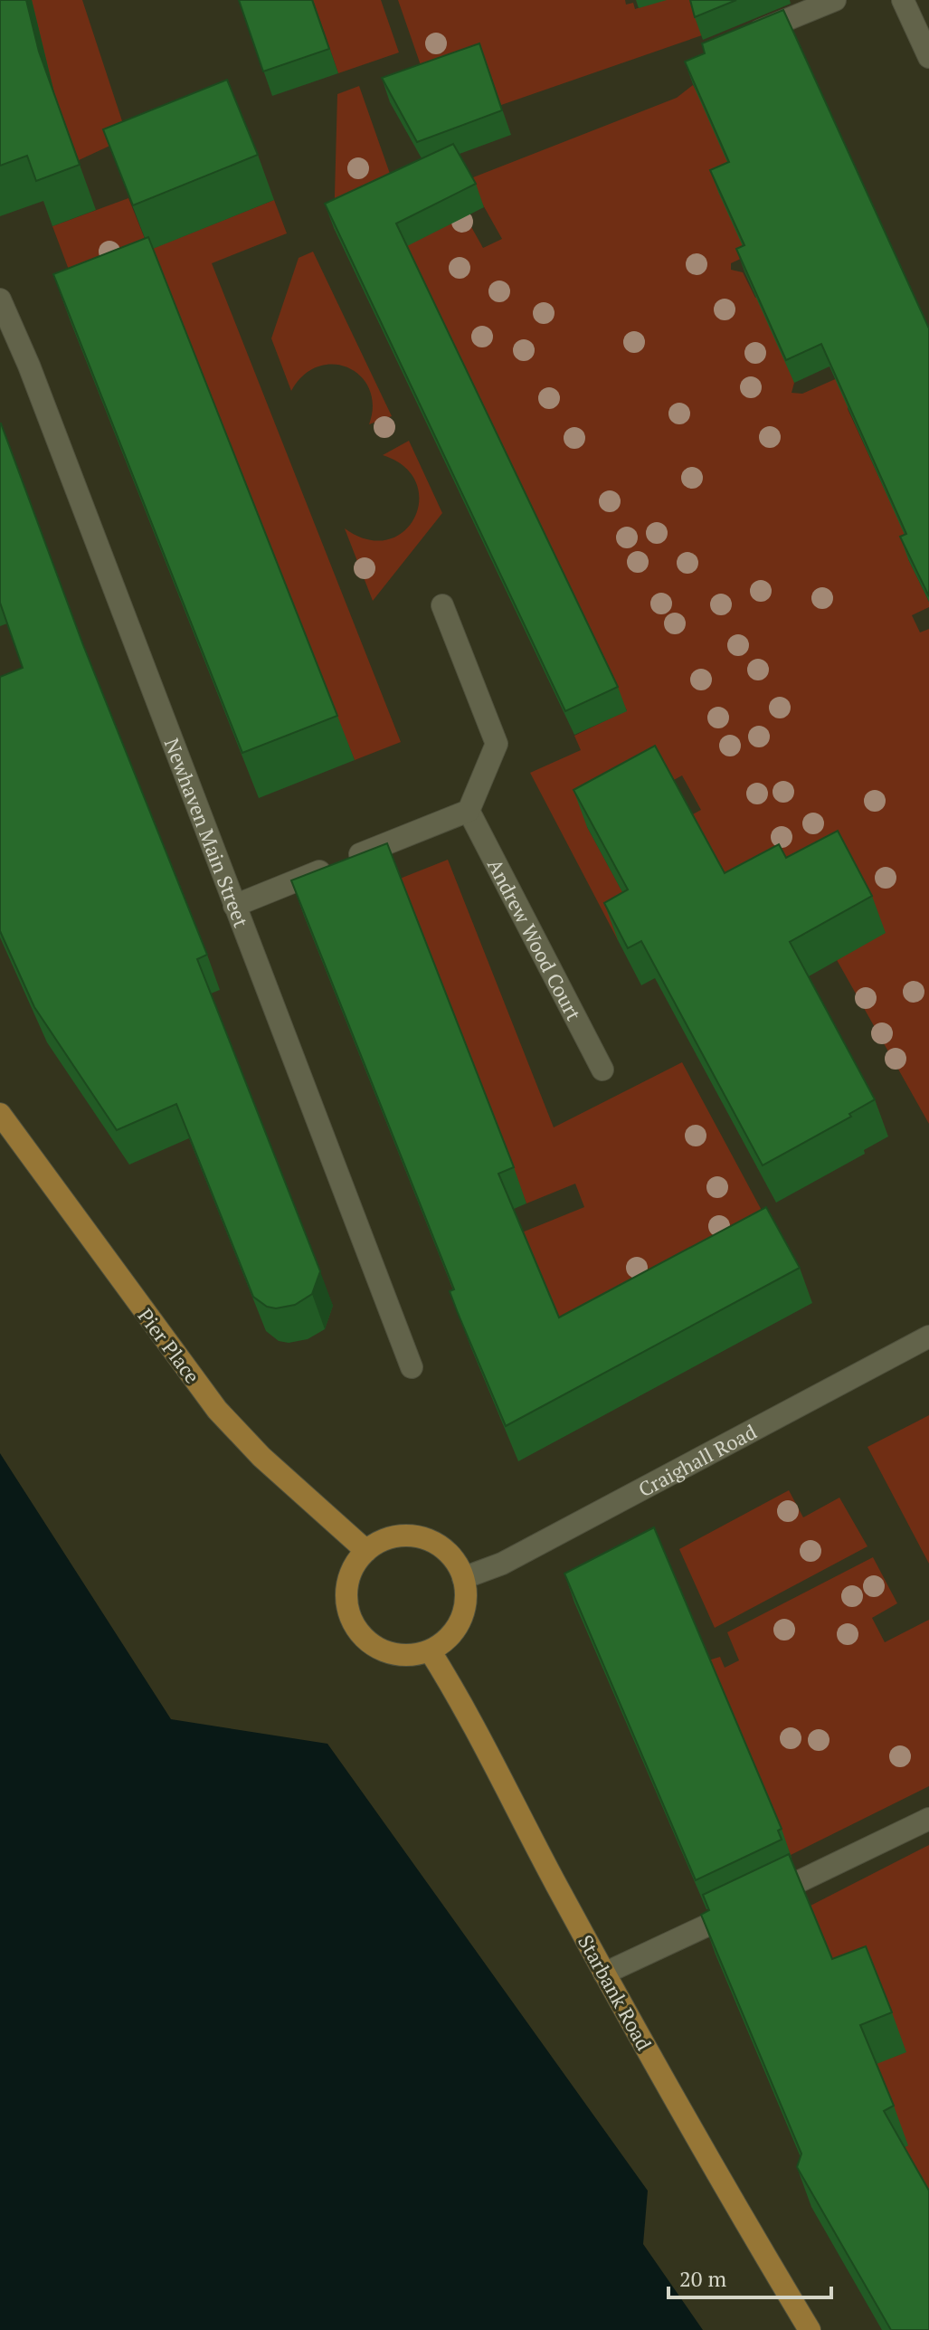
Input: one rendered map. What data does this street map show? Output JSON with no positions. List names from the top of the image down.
{
  "streets": {
    "main road": ["Pier Place", "Starbank Road"],
    "street": ["Newhaven Main Street", "Andrew Wood Court", "Craighall Road"]
  },
  "crossings": [
    ["Pier Place", "Craighall Road"],
    ["Pier Place", "Starbank Road"],
    ["Craighall Road", "Starbank Road"]
  ],
  "scale_bar": "20 m"
}
